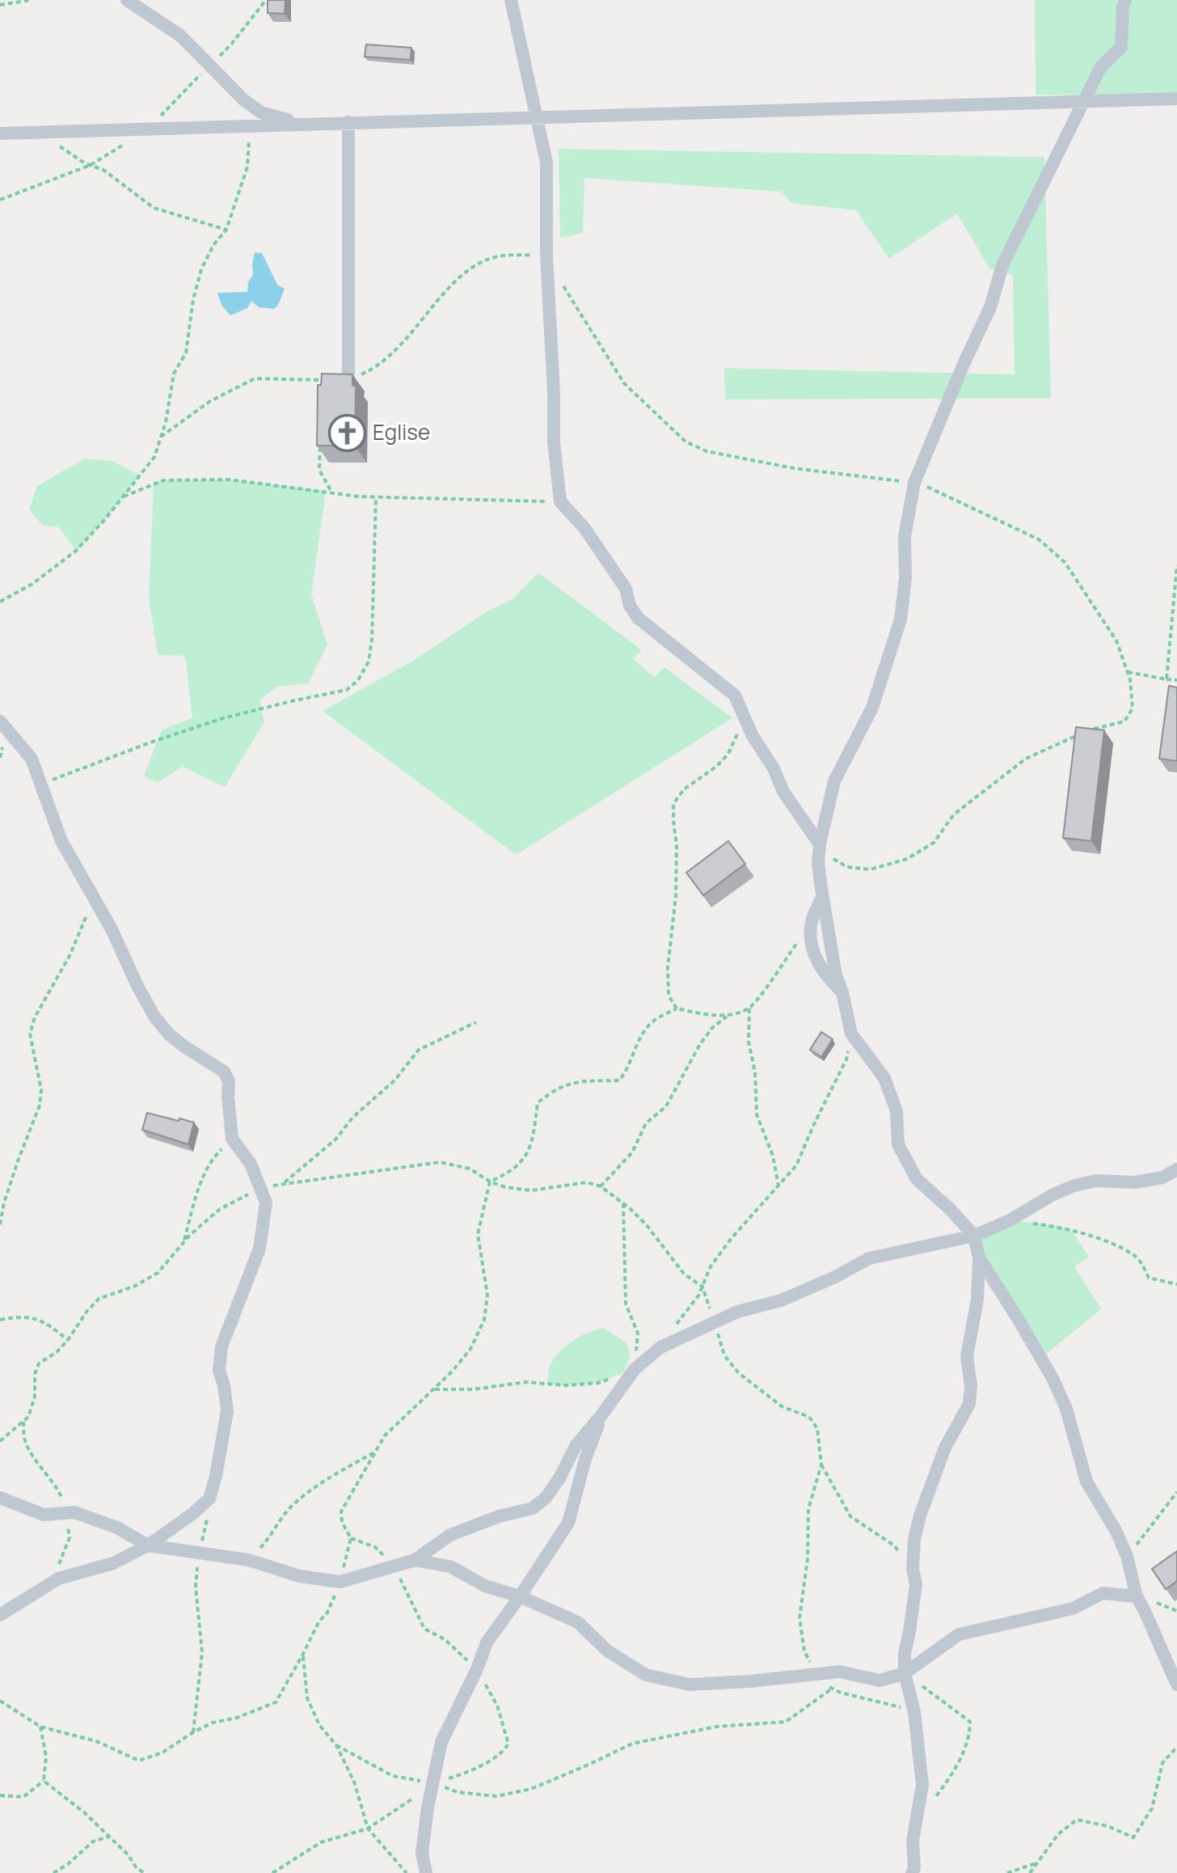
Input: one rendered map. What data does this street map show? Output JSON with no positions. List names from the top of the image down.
{
  "places": {
    "church": ["Eglise"]
  }
}
